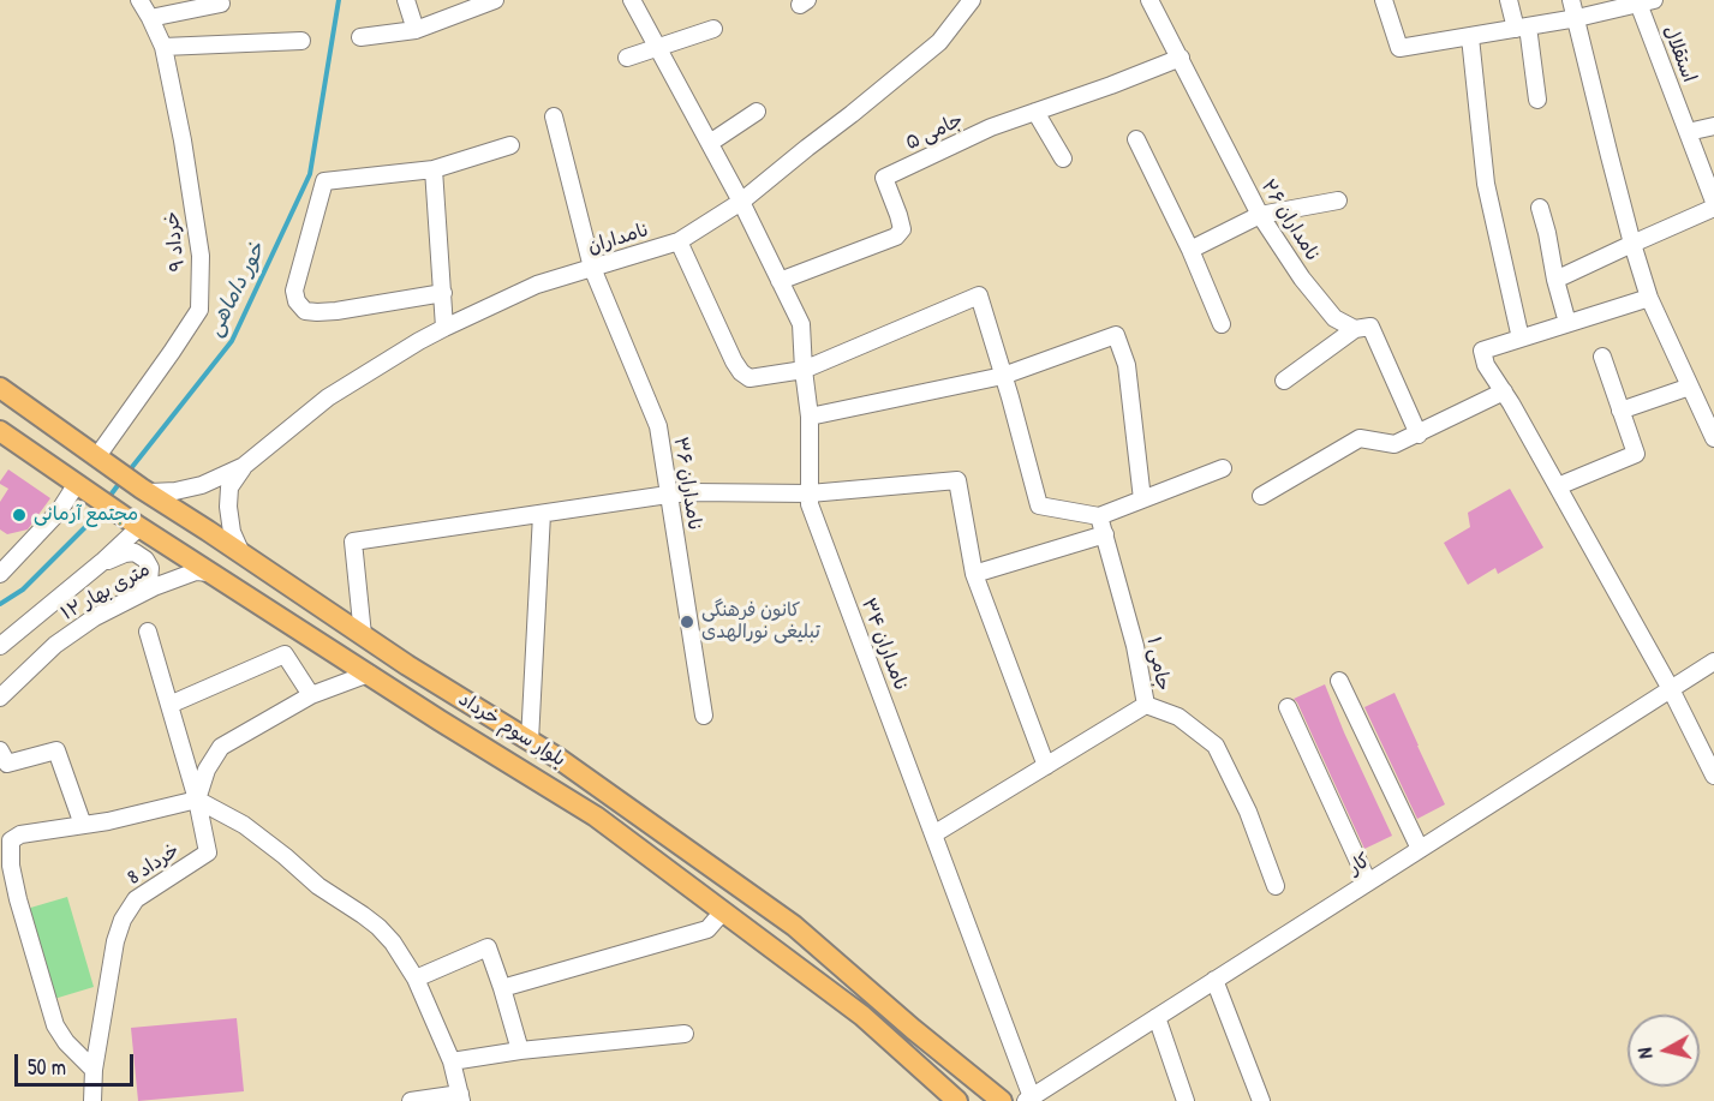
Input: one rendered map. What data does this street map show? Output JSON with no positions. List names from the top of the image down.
{
  "streets": {
    "main road": ["بلوار سوم خرداد"],
    "street": [
      "استقلال",
      "جامی ۵",
      "نامداران ۲۶",
      "نامداران",
      "خرداد ۹",
      "نامداران ۳۶",
      "۱۲ متری بهار",
      "نامداران ۳۴",
      "جامی ۱",
      "خرداد 8",
      "کار"
    ]
  },
  "crossings": [
    ["جامی ۵", "نامداران ۲۶"],
    ["جامی ۵", "نامداران ۳۴"],
    ["نامداران", "نامداران ۳۶"],
    ["نامداران", "نامداران ۳۴"],
    ["نامداران", "بلوار سوم خرداد"],
    ["خرداد ۹", "بلوار سوم خرداد"],
    ["۱۲ متری بهار", "بلوار سوم خرداد"],
    ["نامداران ۳۴", "جامی ۱"],
    ["نامداران ۳۴", "کار"]
  ],
  "water": ["خور داماهی"],
  "places": ["مجتمع آرمانی", "کانون فرهنگی تبلیغی نورالهدی"],
  "scale_bar": "50 m",
  "north": "left"
}
